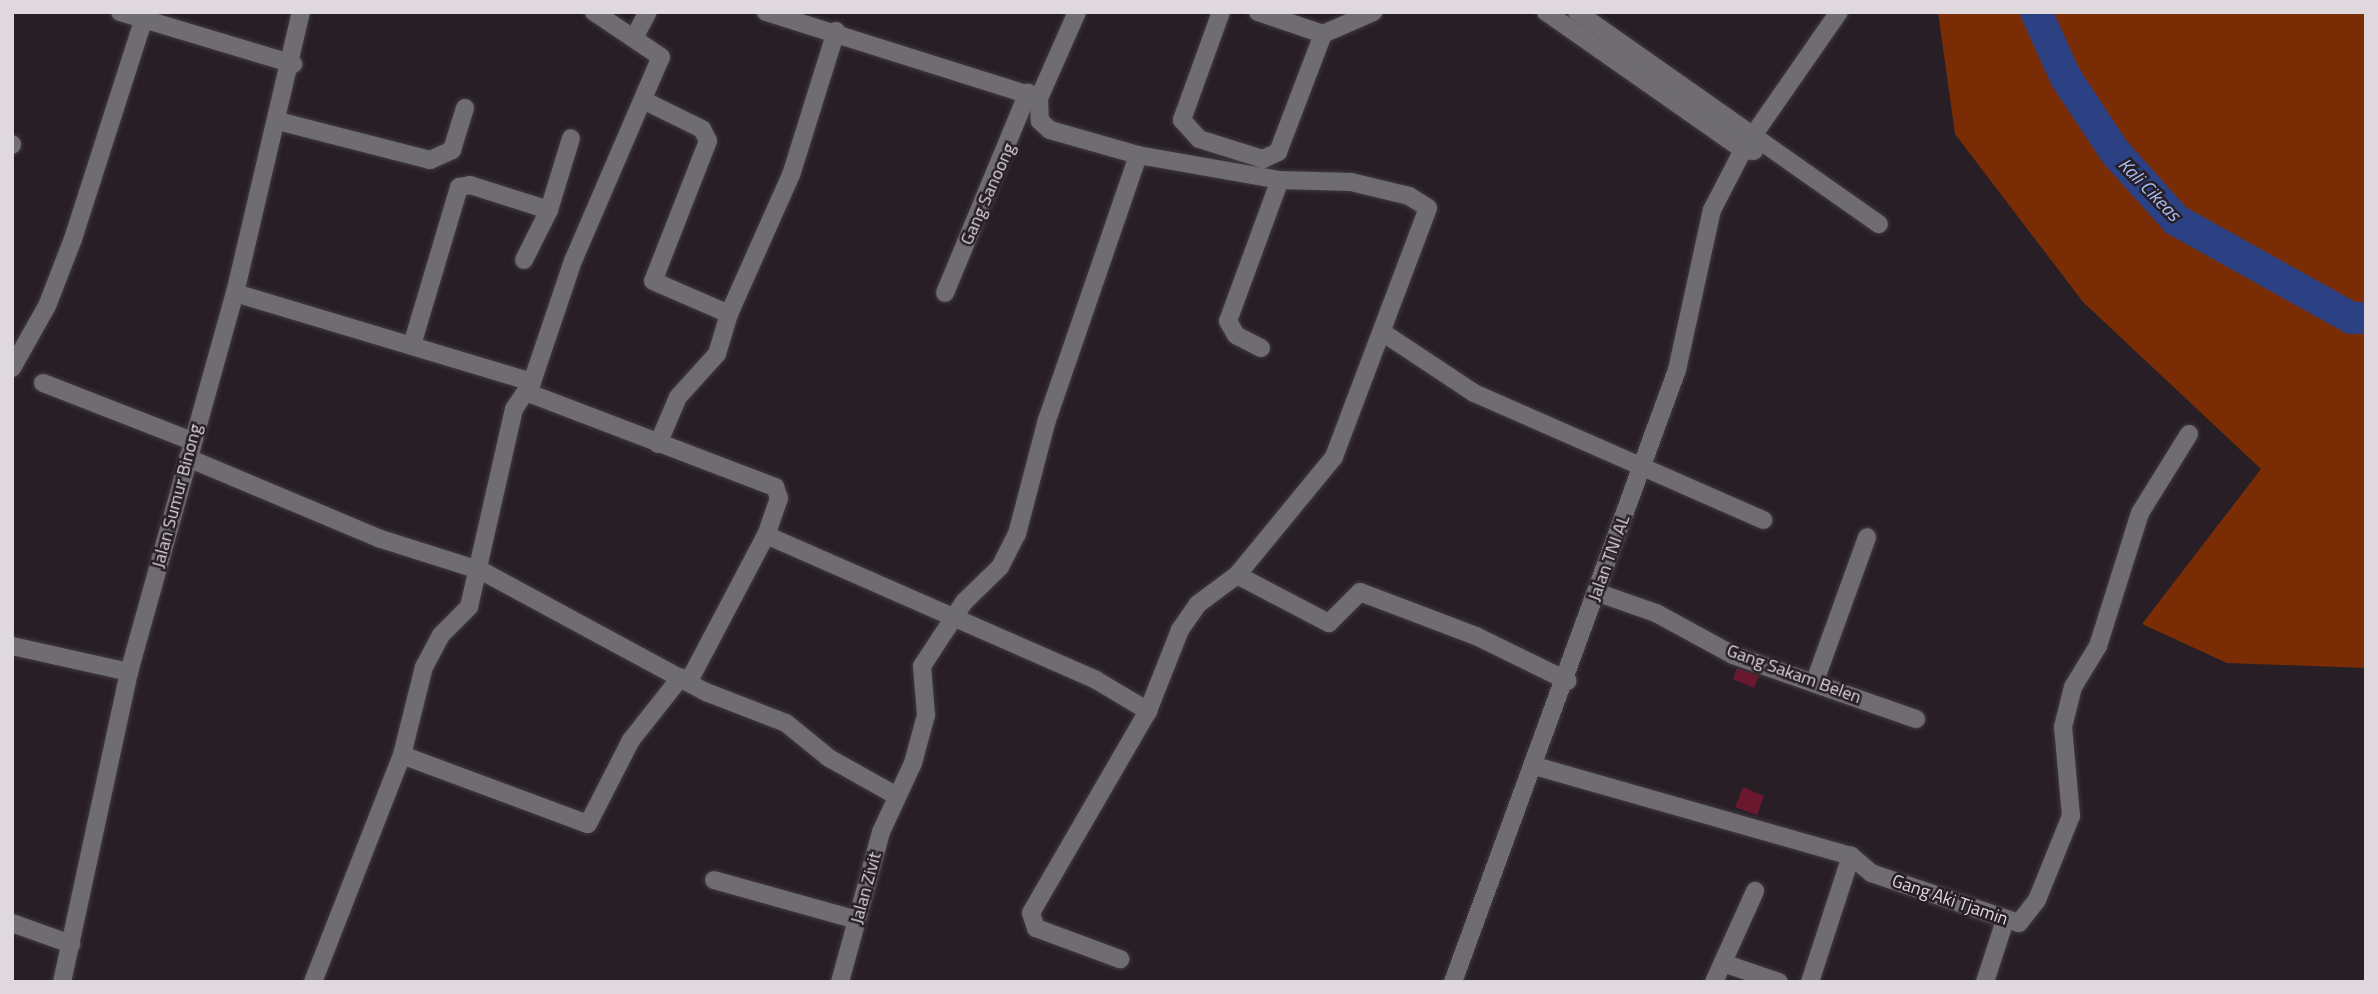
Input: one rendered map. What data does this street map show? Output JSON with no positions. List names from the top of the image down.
{
  "streets": {
    "street": [
      "Gang Sanoong",
      "Jalan Sumur Binong",
      "Jalan TNI AL",
      "Gang Sakam Belen",
      "Jalan Zivit",
      "Gang Aki Tjamin"
    ]
  },
  "crossings": [
    ["Jalan TNI AL", "Gang Sakam Belen"],
    ["Jalan TNI AL", "Gang Aki Tjamin"]
  ],
  "water": ["Kali Cikeas"]
}
